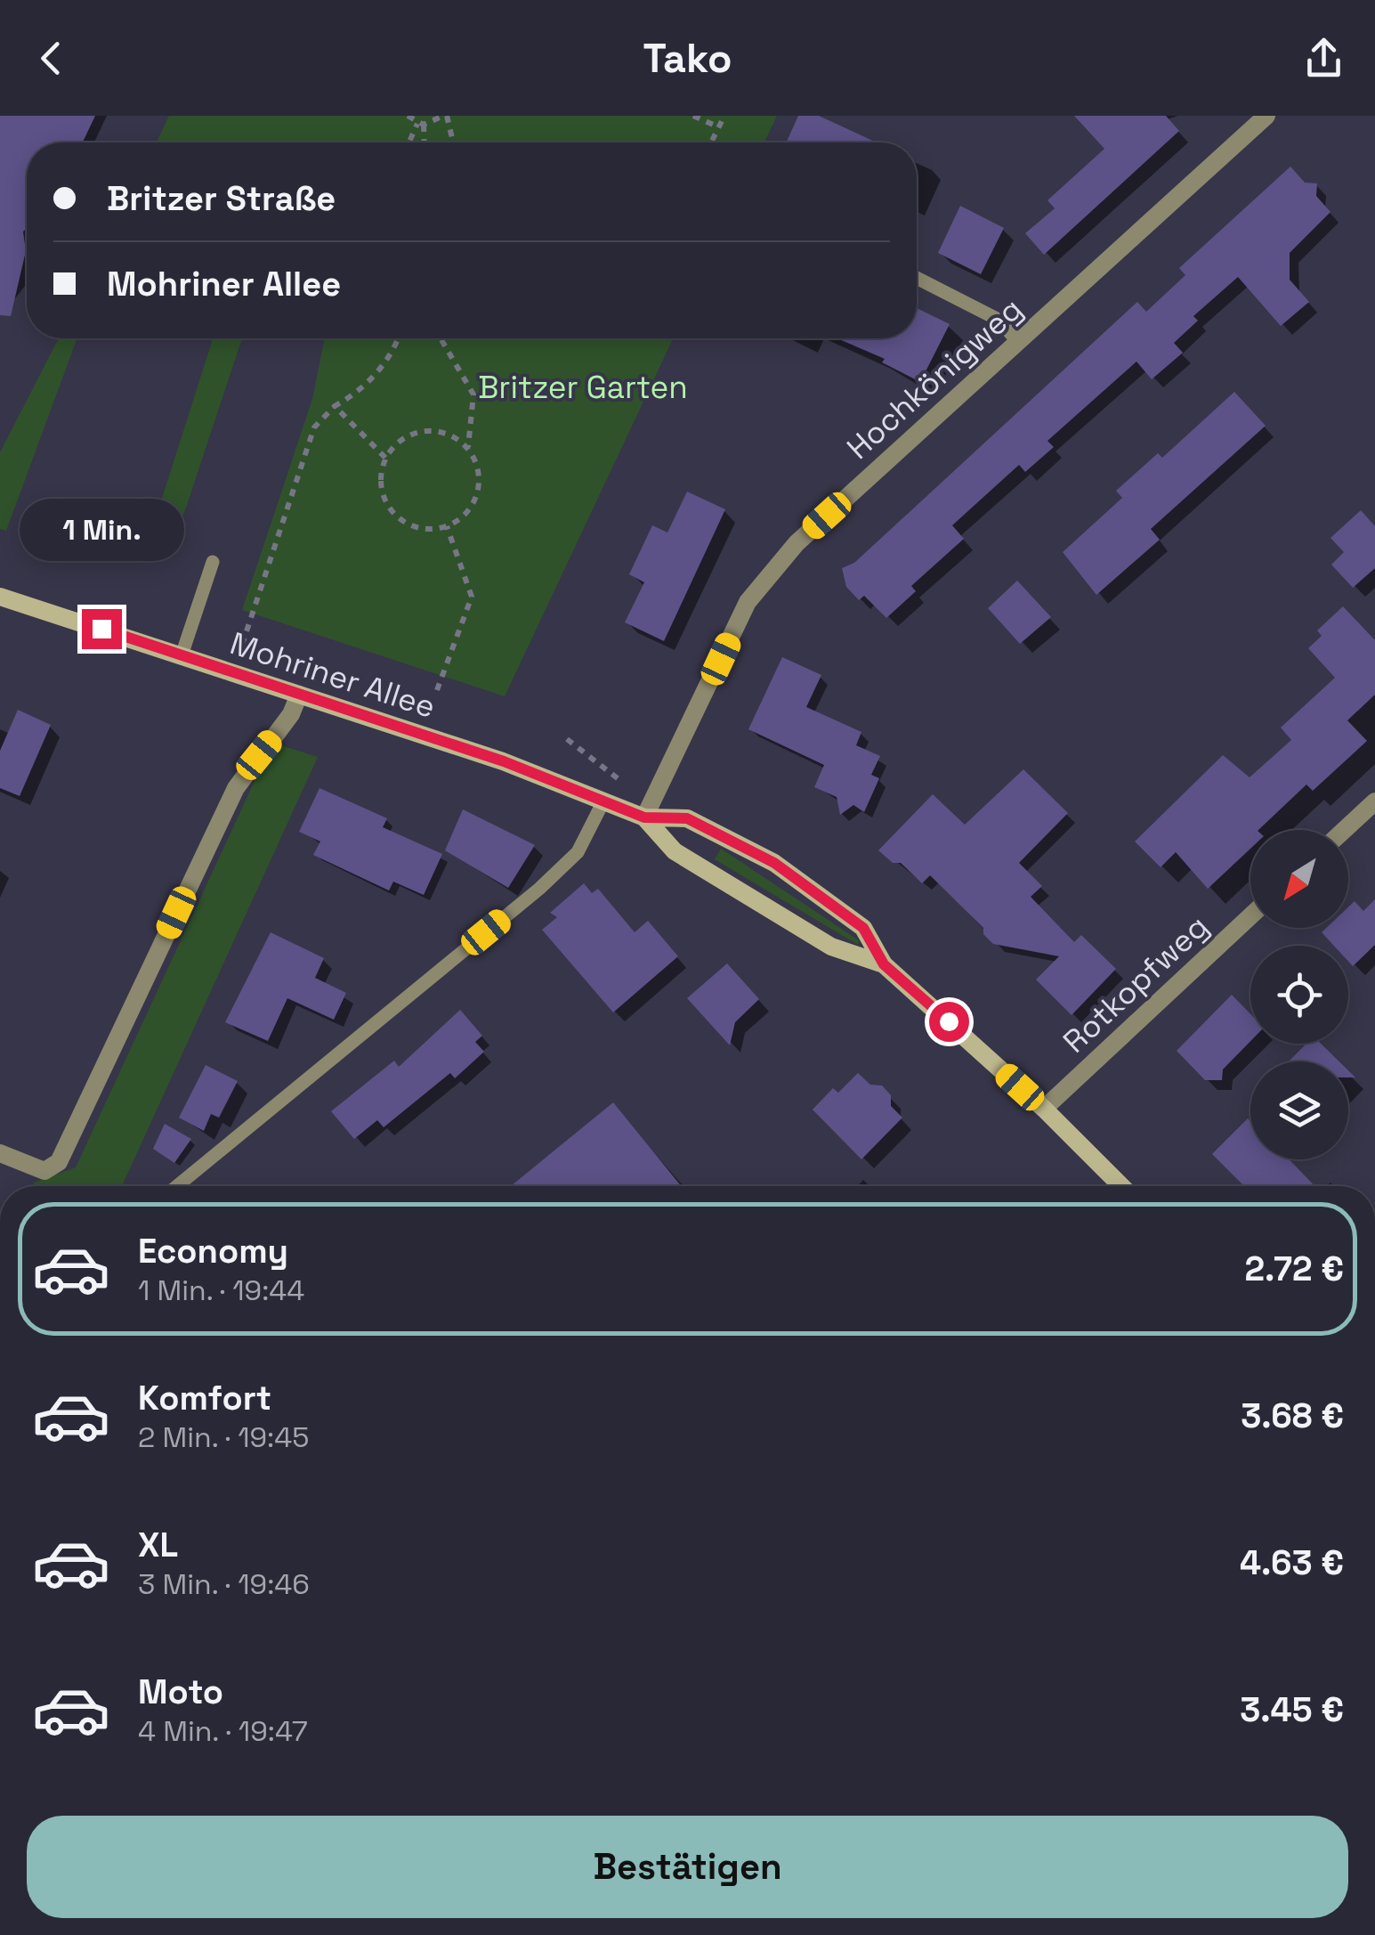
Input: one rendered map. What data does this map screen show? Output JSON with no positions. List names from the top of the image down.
{
  "streets": {
    "main road": ["Mohriner Allee"],
    "street": ["Hochkönigweg", "Rotkopfweg"]
  },
  "crossings": [
    ["Hochkönigweg", "Mohriner Allee"]
  ],
  "parks": ["Britzer Garten"],
  "north": "bottom left",
  "page": {
    "header": "Tako",
    "banner": ["Britzer Straße", "Mohriner Allee"],
    "bubble": "1 Min.",
    "list": [
      {
        "name": "Economy",
        "note": "1 Min. · 19:44",
        "value": "2.72 €"
      },
      {
        "name": "Komfort",
        "note": "2 Min. · 19:45",
        "value": "3.68 €"
      },
      {
        "name": "XL",
        "note": "3 Min. · 19:46",
        "value": "4.63 €"
      },
      {
        "name": "Moto",
        "note": "4 Min. · 19:47",
        "value": "3.45 €"
      }
    ],
    "buttons": "Bestätigen"
  }
}
